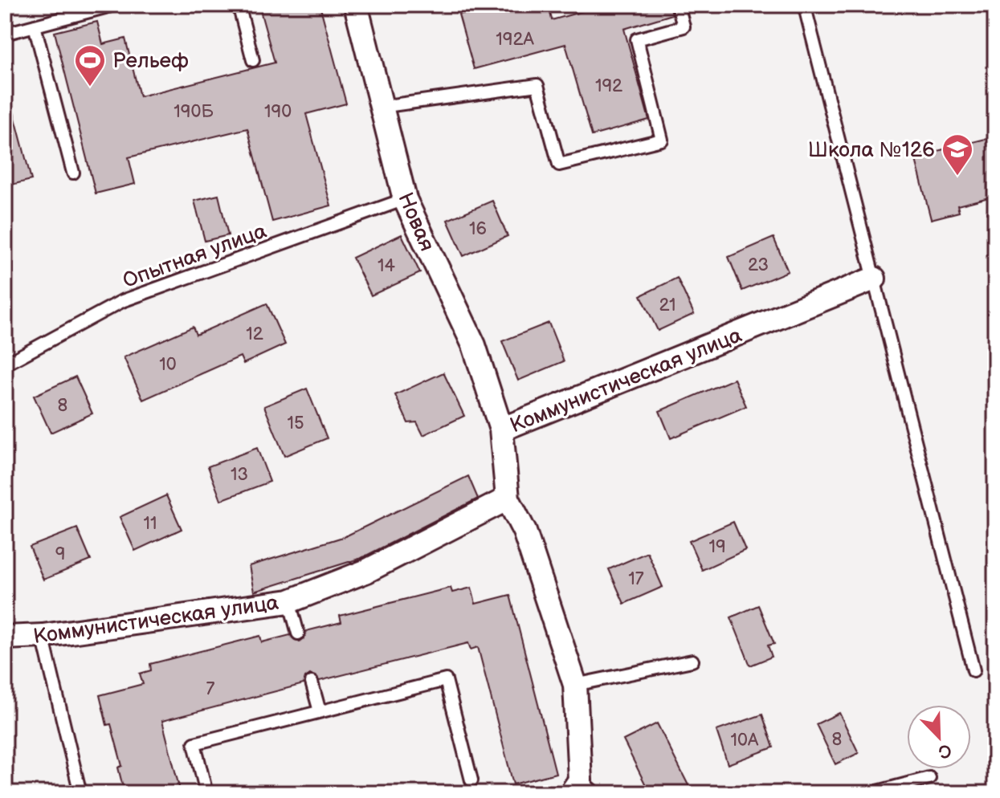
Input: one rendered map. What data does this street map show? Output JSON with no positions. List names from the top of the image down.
{
  "streets": {
    "street": ["Новая", "Коммунистическая улица"],
    "lane": ["Опытная улица"]
  },
  "crossings": [
    ["Новая", "Опытная улица"],
    ["Новая", "Коммунистическая улица"]
  ],
  "places": {
    "sports": ["Рельеф"],
    "school or university": ["Школа №126"]
  },
  "house_numbers": [
    "192А",
    "192",
    "190Б",
    "190",
    "16",
    "23",
    "14",
    "21",
    "12",
    "10",
    "8",
    "15",
    "13",
    "11",
    "19",
    "9",
    "17",
    "7",
    "8",
    "10А"
  ],
  "north": "bottom right"
}
